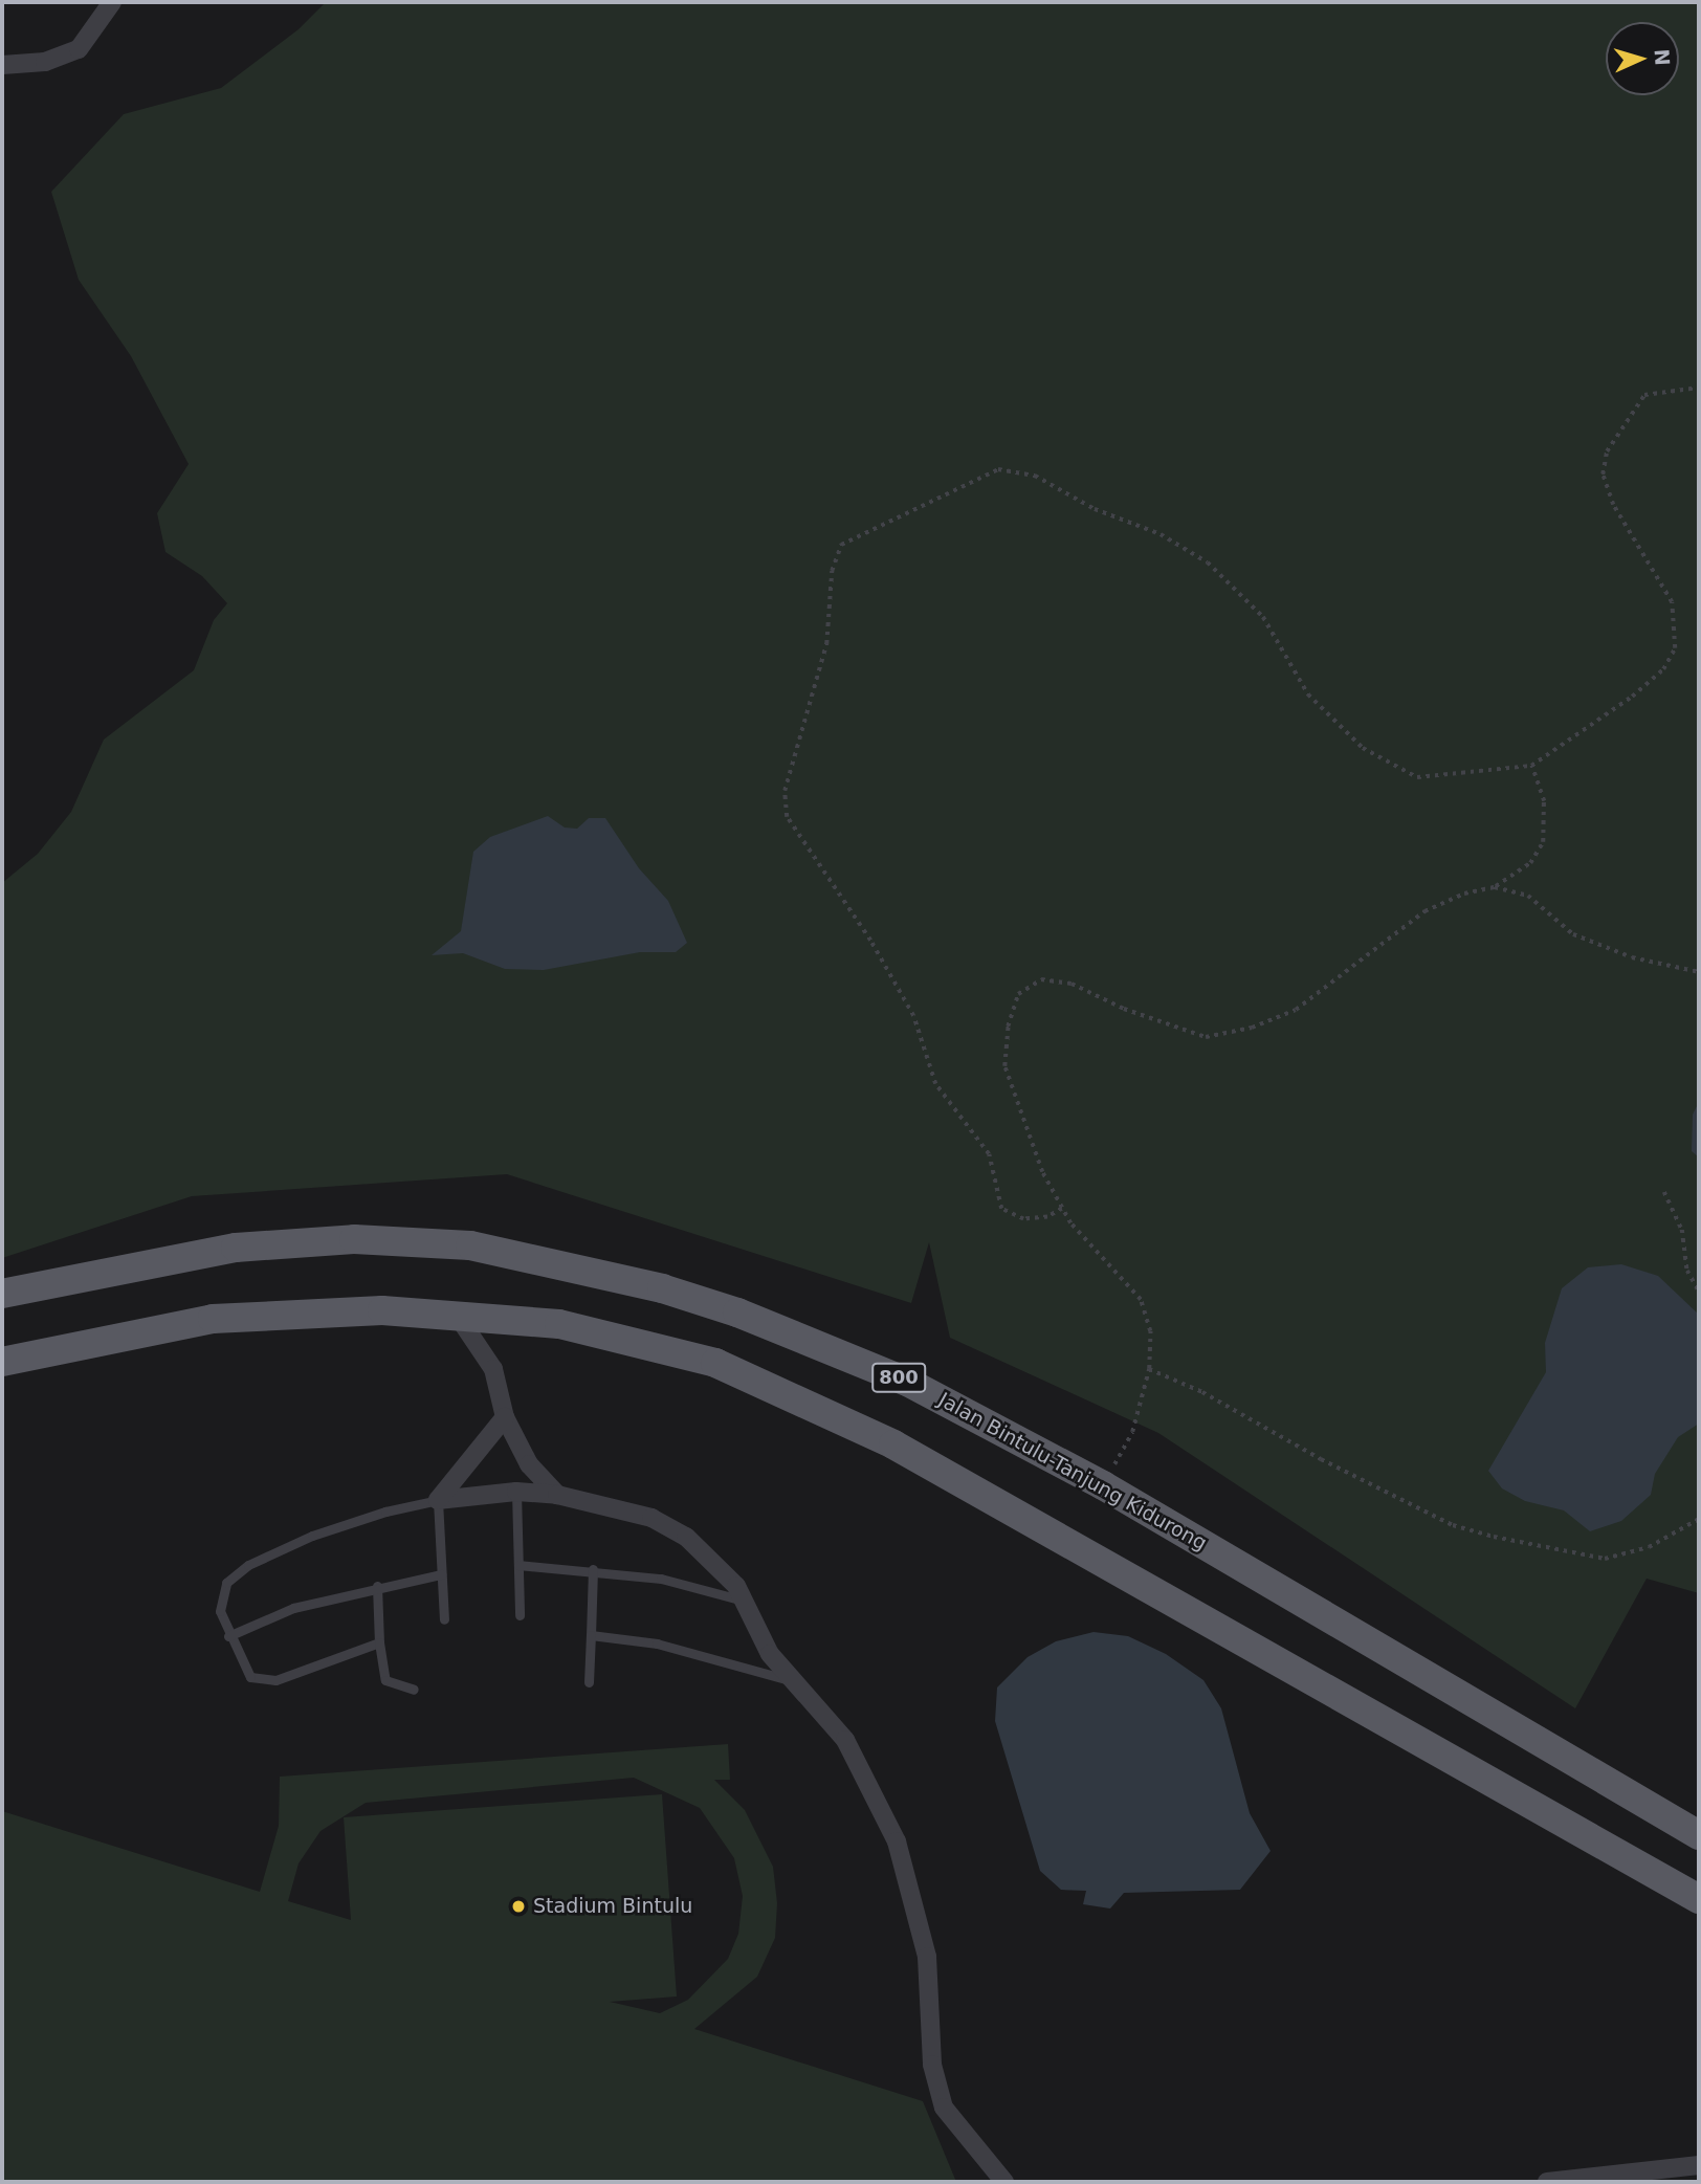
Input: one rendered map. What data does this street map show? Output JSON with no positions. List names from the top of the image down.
{
  "streets": {
    "main road": ["800", "Jalan Bintulu-Tanjung Kidurong"]
  },
  "places": ["Stadium Bintulu"],
  "north": "right"
}
